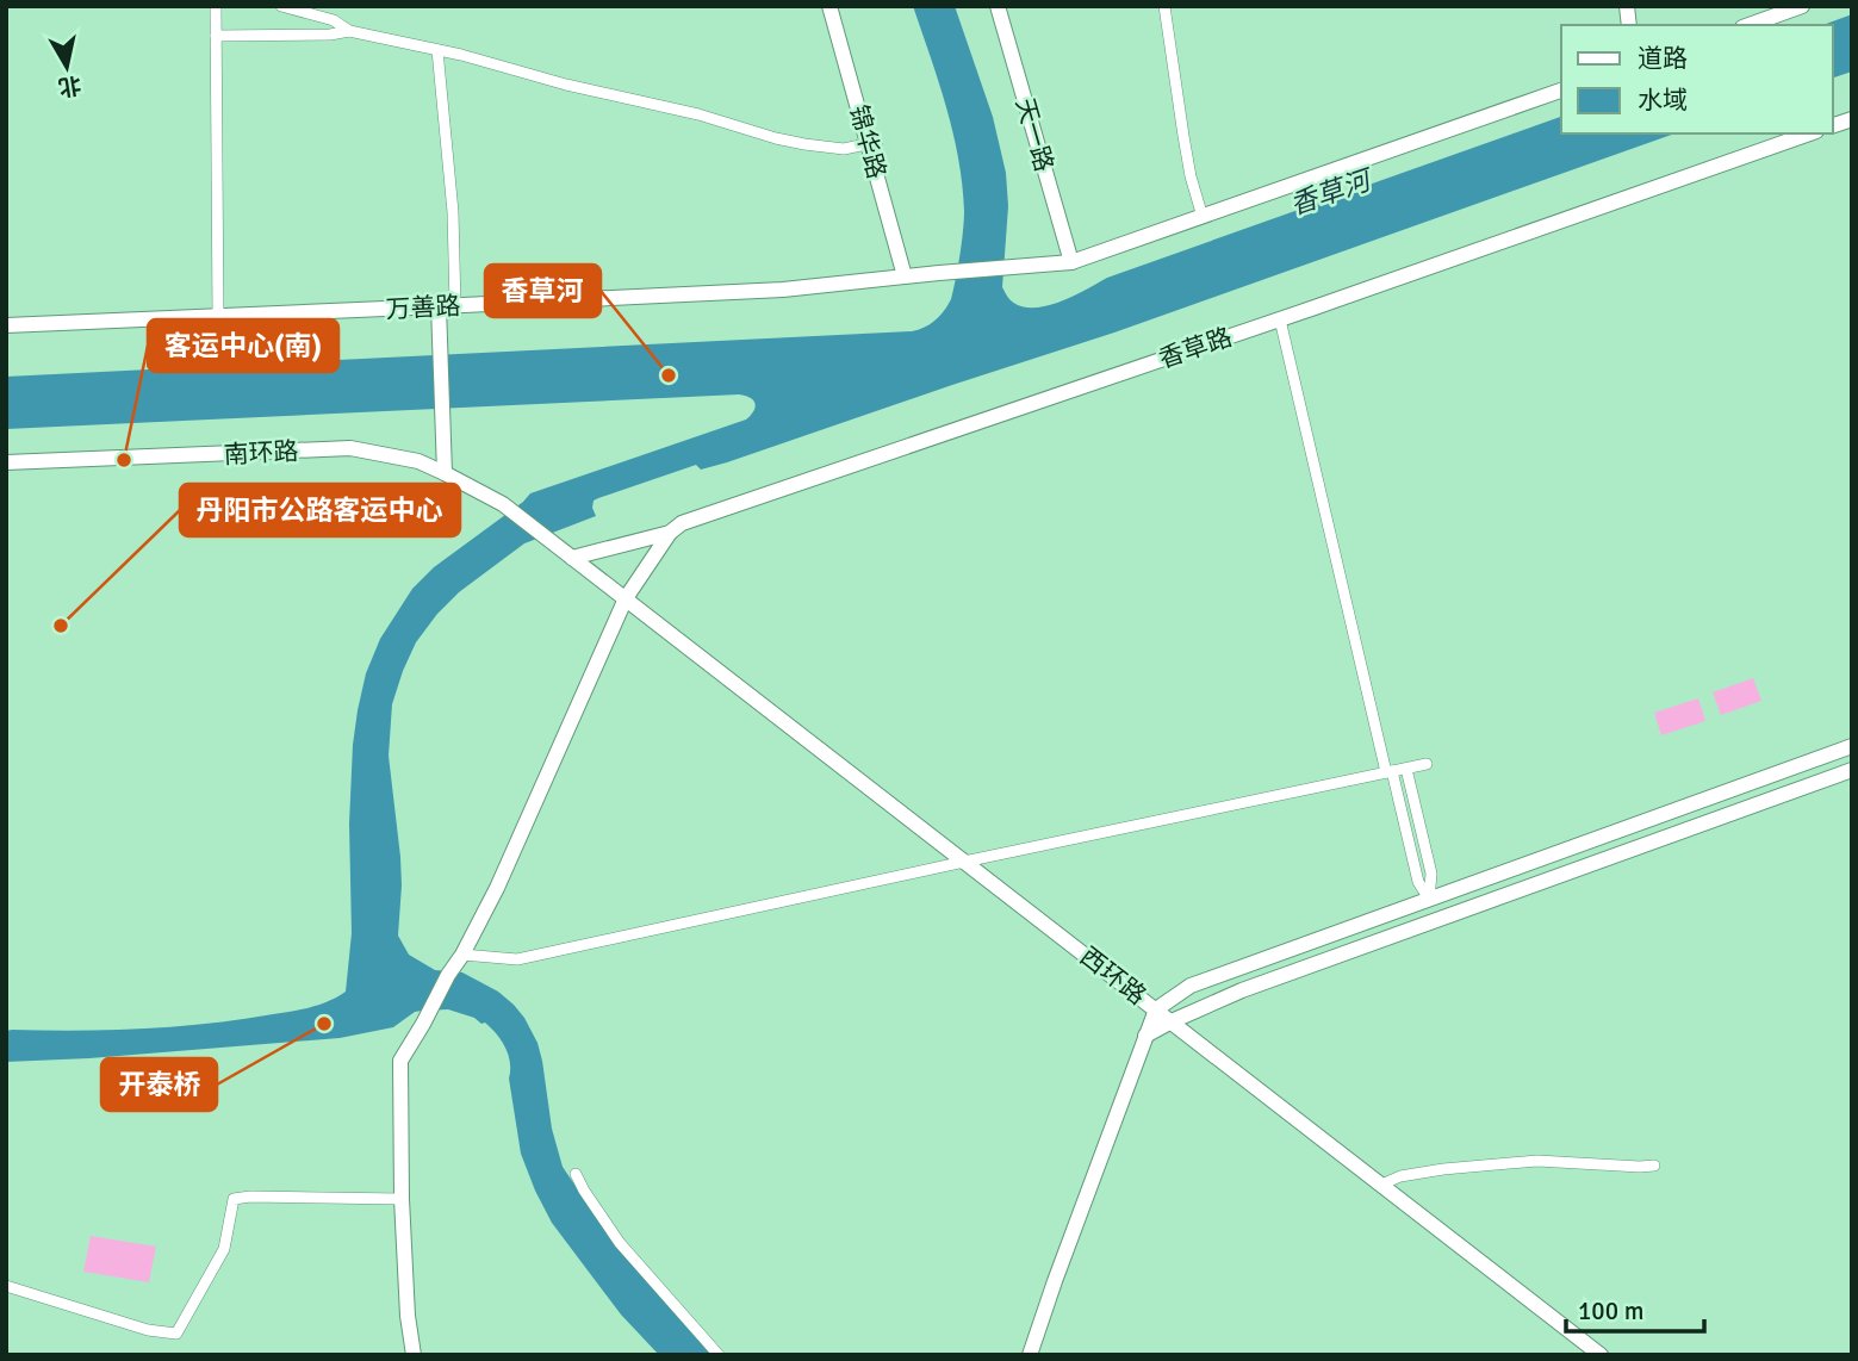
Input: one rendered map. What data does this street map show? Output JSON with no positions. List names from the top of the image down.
{
  "streets": {
    "street": [
      "天一路",
      "锦华路",
      "万善路",
      "香草路",
      "南环路",
      "西环路"
    ]
  },
  "crossings": [
    ["天一路", "万善路"],
    ["锦华路", "万善路"],
    ["香草路", "南环路"]
  ],
  "water": ["香草河"],
  "places": [
    "香草河",
    "客运中心(南)",
    "丹阳市公路客运中心",
    "开泰桥"
  ],
  "legend": ["道路", "水域"],
  "scale_bar": "100 m",
  "north": "bottom"
}
